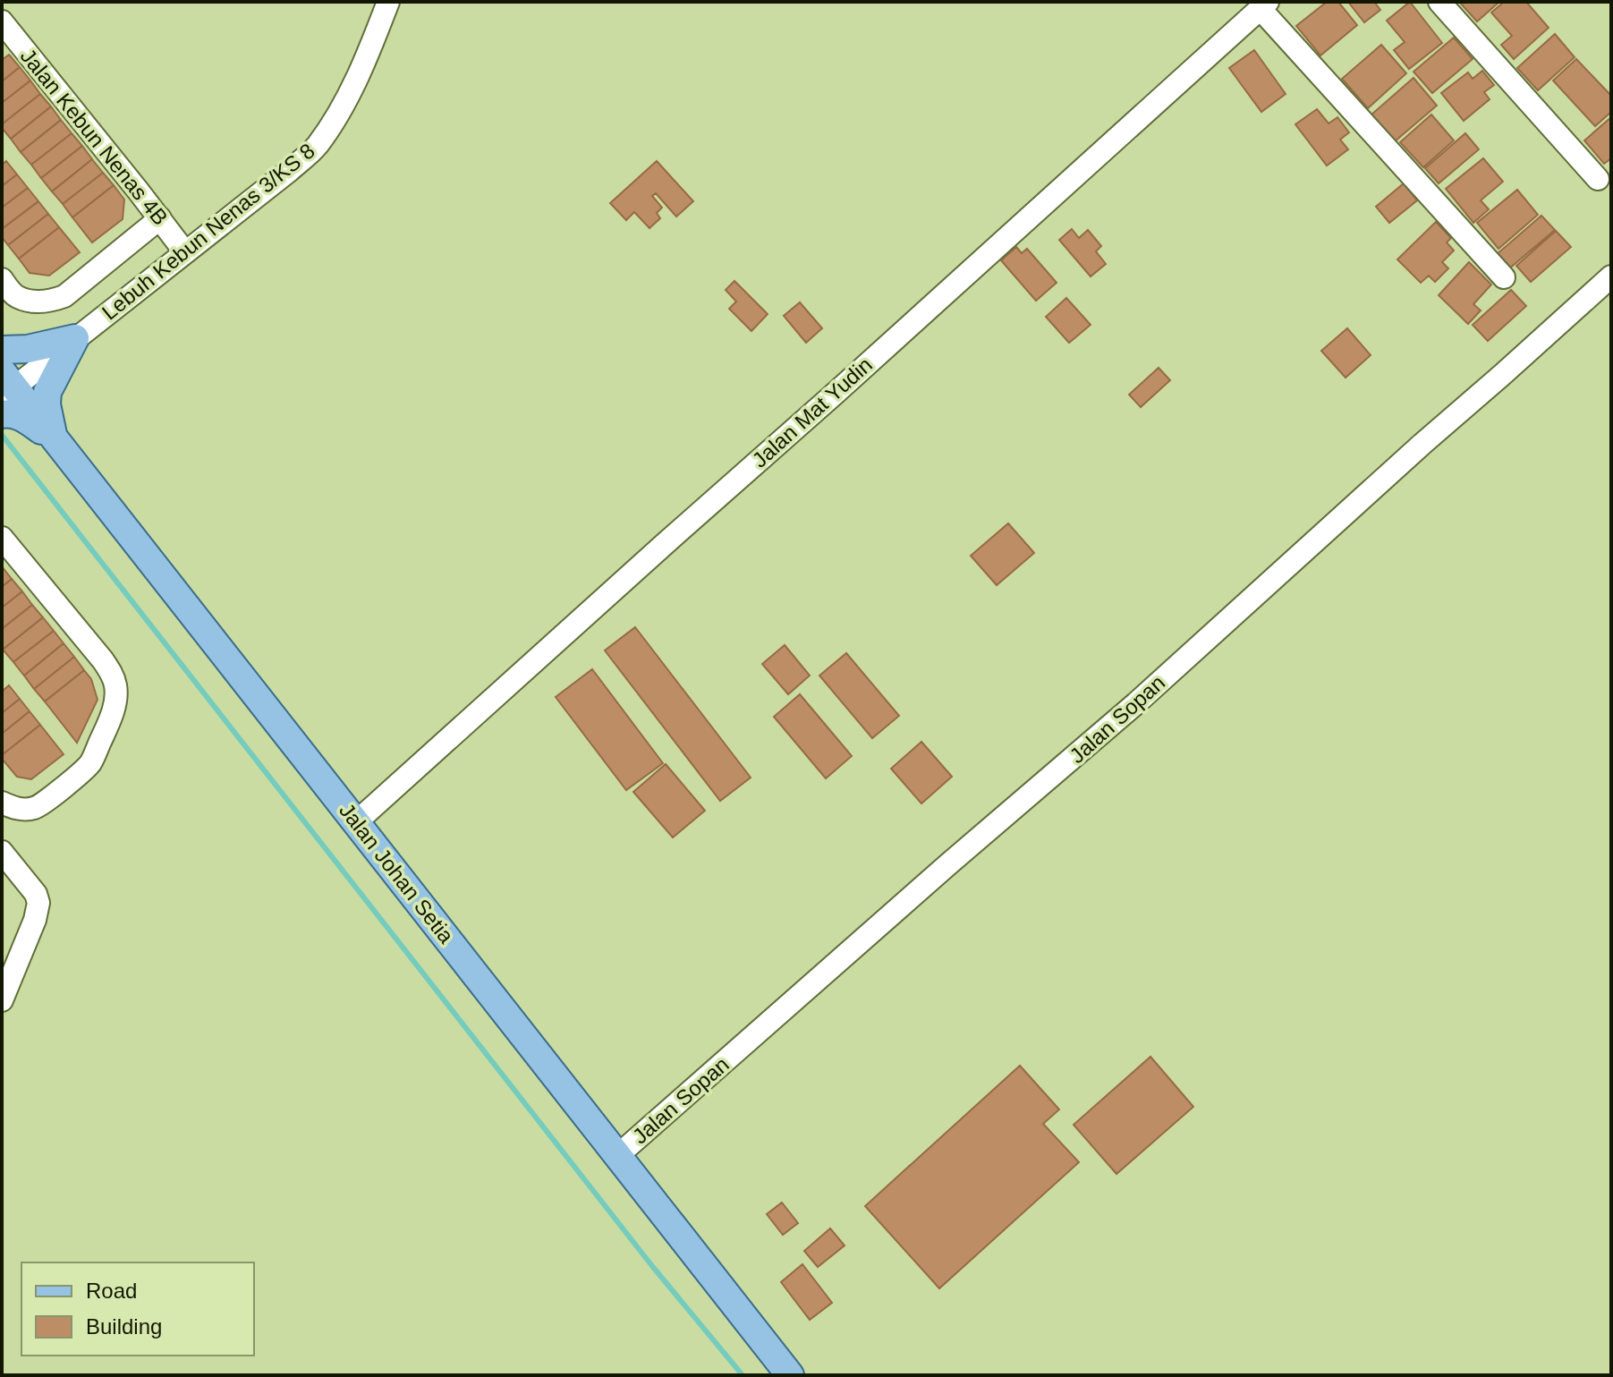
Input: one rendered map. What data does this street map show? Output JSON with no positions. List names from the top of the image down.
{
  "streets": {
    "main road": ["Jalan Johan Setia"],
    "street": [
      "Jalan Kebun Nenas 4B",
      "Lebuh Kebun Nenas 3/KS 8",
      "Jalan Mat Yudin",
      "Jalan Sopan"
    ]
  },
  "crossings": [
    ["Jalan Kebun Nenas 4B", "Lebuh Kebun Nenas 3/KS 8"],
    ["Lebuh Kebun Nenas 3/KS 8", "Jalan Johan Setia"],
    ["Jalan Mat Yudin", "Jalan Johan Setia"],
    ["Jalan Sopan", "Jalan Johan Setia"]
  ],
  "legend": ["Road", "Building"]
}
